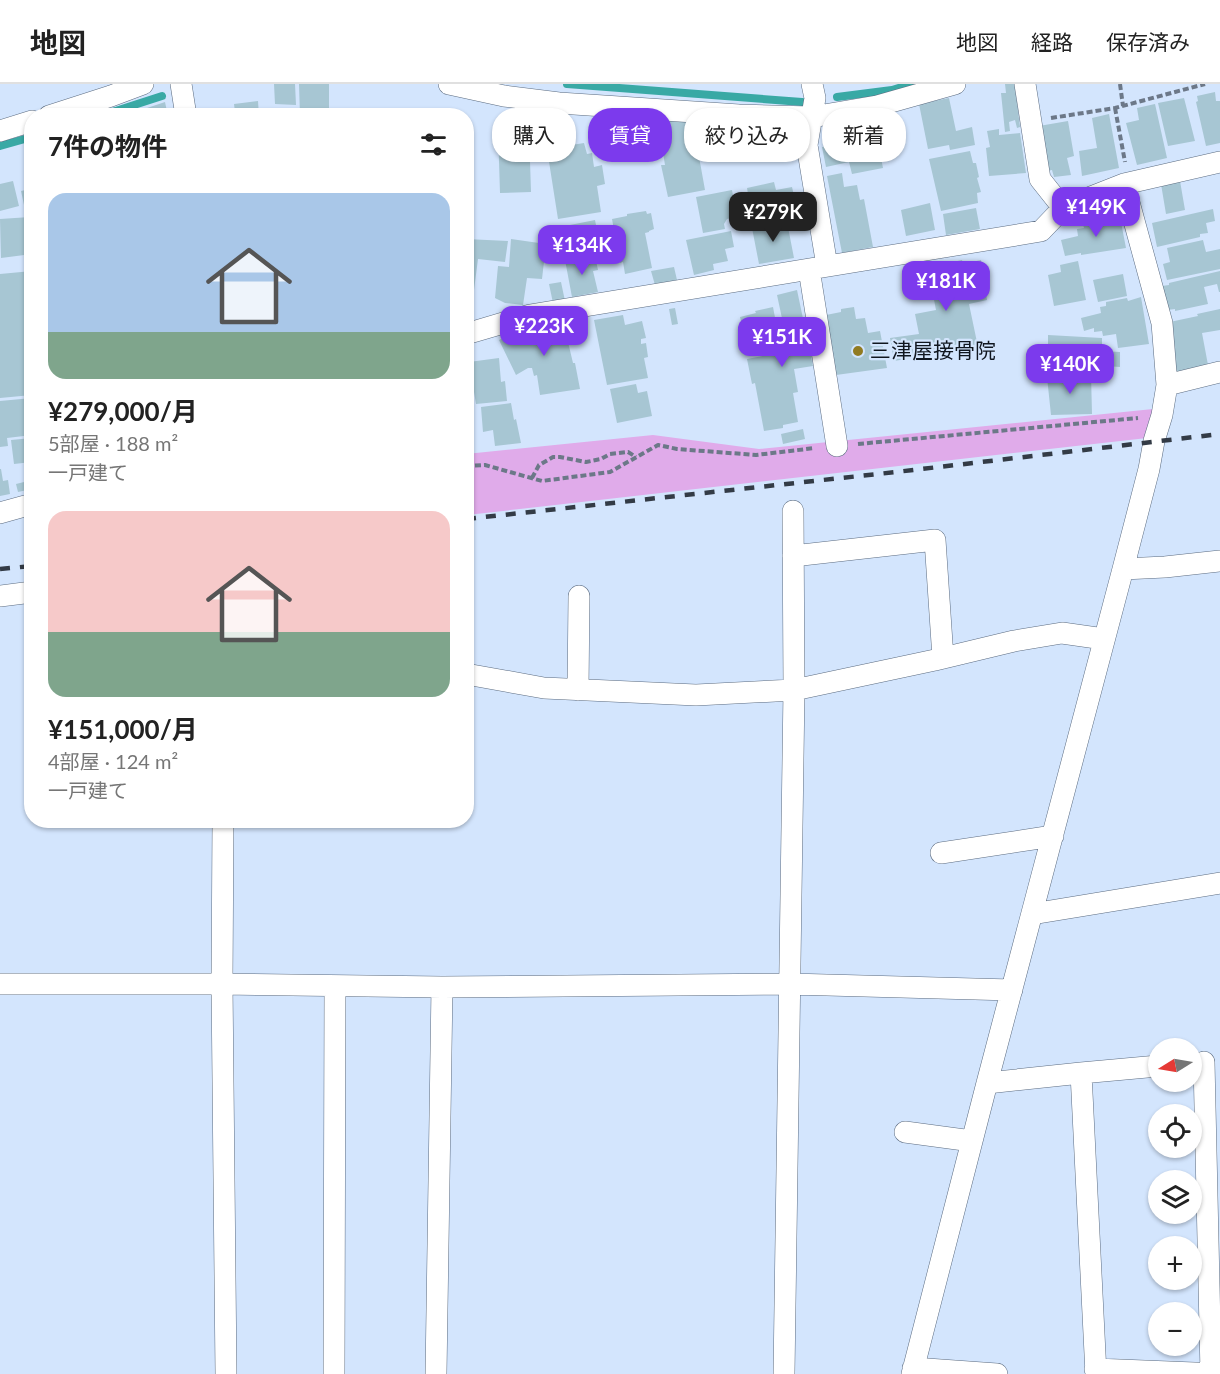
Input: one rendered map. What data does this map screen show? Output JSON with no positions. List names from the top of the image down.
{
  "places": ["三津屋接骨院"],
  "north": "left",
  "page": {
    "header": "地図",
    "nav": ["地図", "経路", "保存済み"],
    "chip": [
      "購入",
      "賃貸",
      "絞り込み",
      "新着"
    ],
    "heading": "7件の物件",
    "list": [
      {
        "name": "¥279,000/月",
        "note": "5部屋 · 188 m² · 一戸建て"
      },
      {
        "name": "¥151,000/月",
        "note": "4部屋 · 124 m² · 一戸建て"
      }
    ],
    "price": [
      "¥149K",
      "¥279K",
      "¥134K",
      "¥181K",
      "¥223K",
      "¥151K",
      "¥140K"
    ],
    "map_buttons": ["+", "−"]
  }
}
